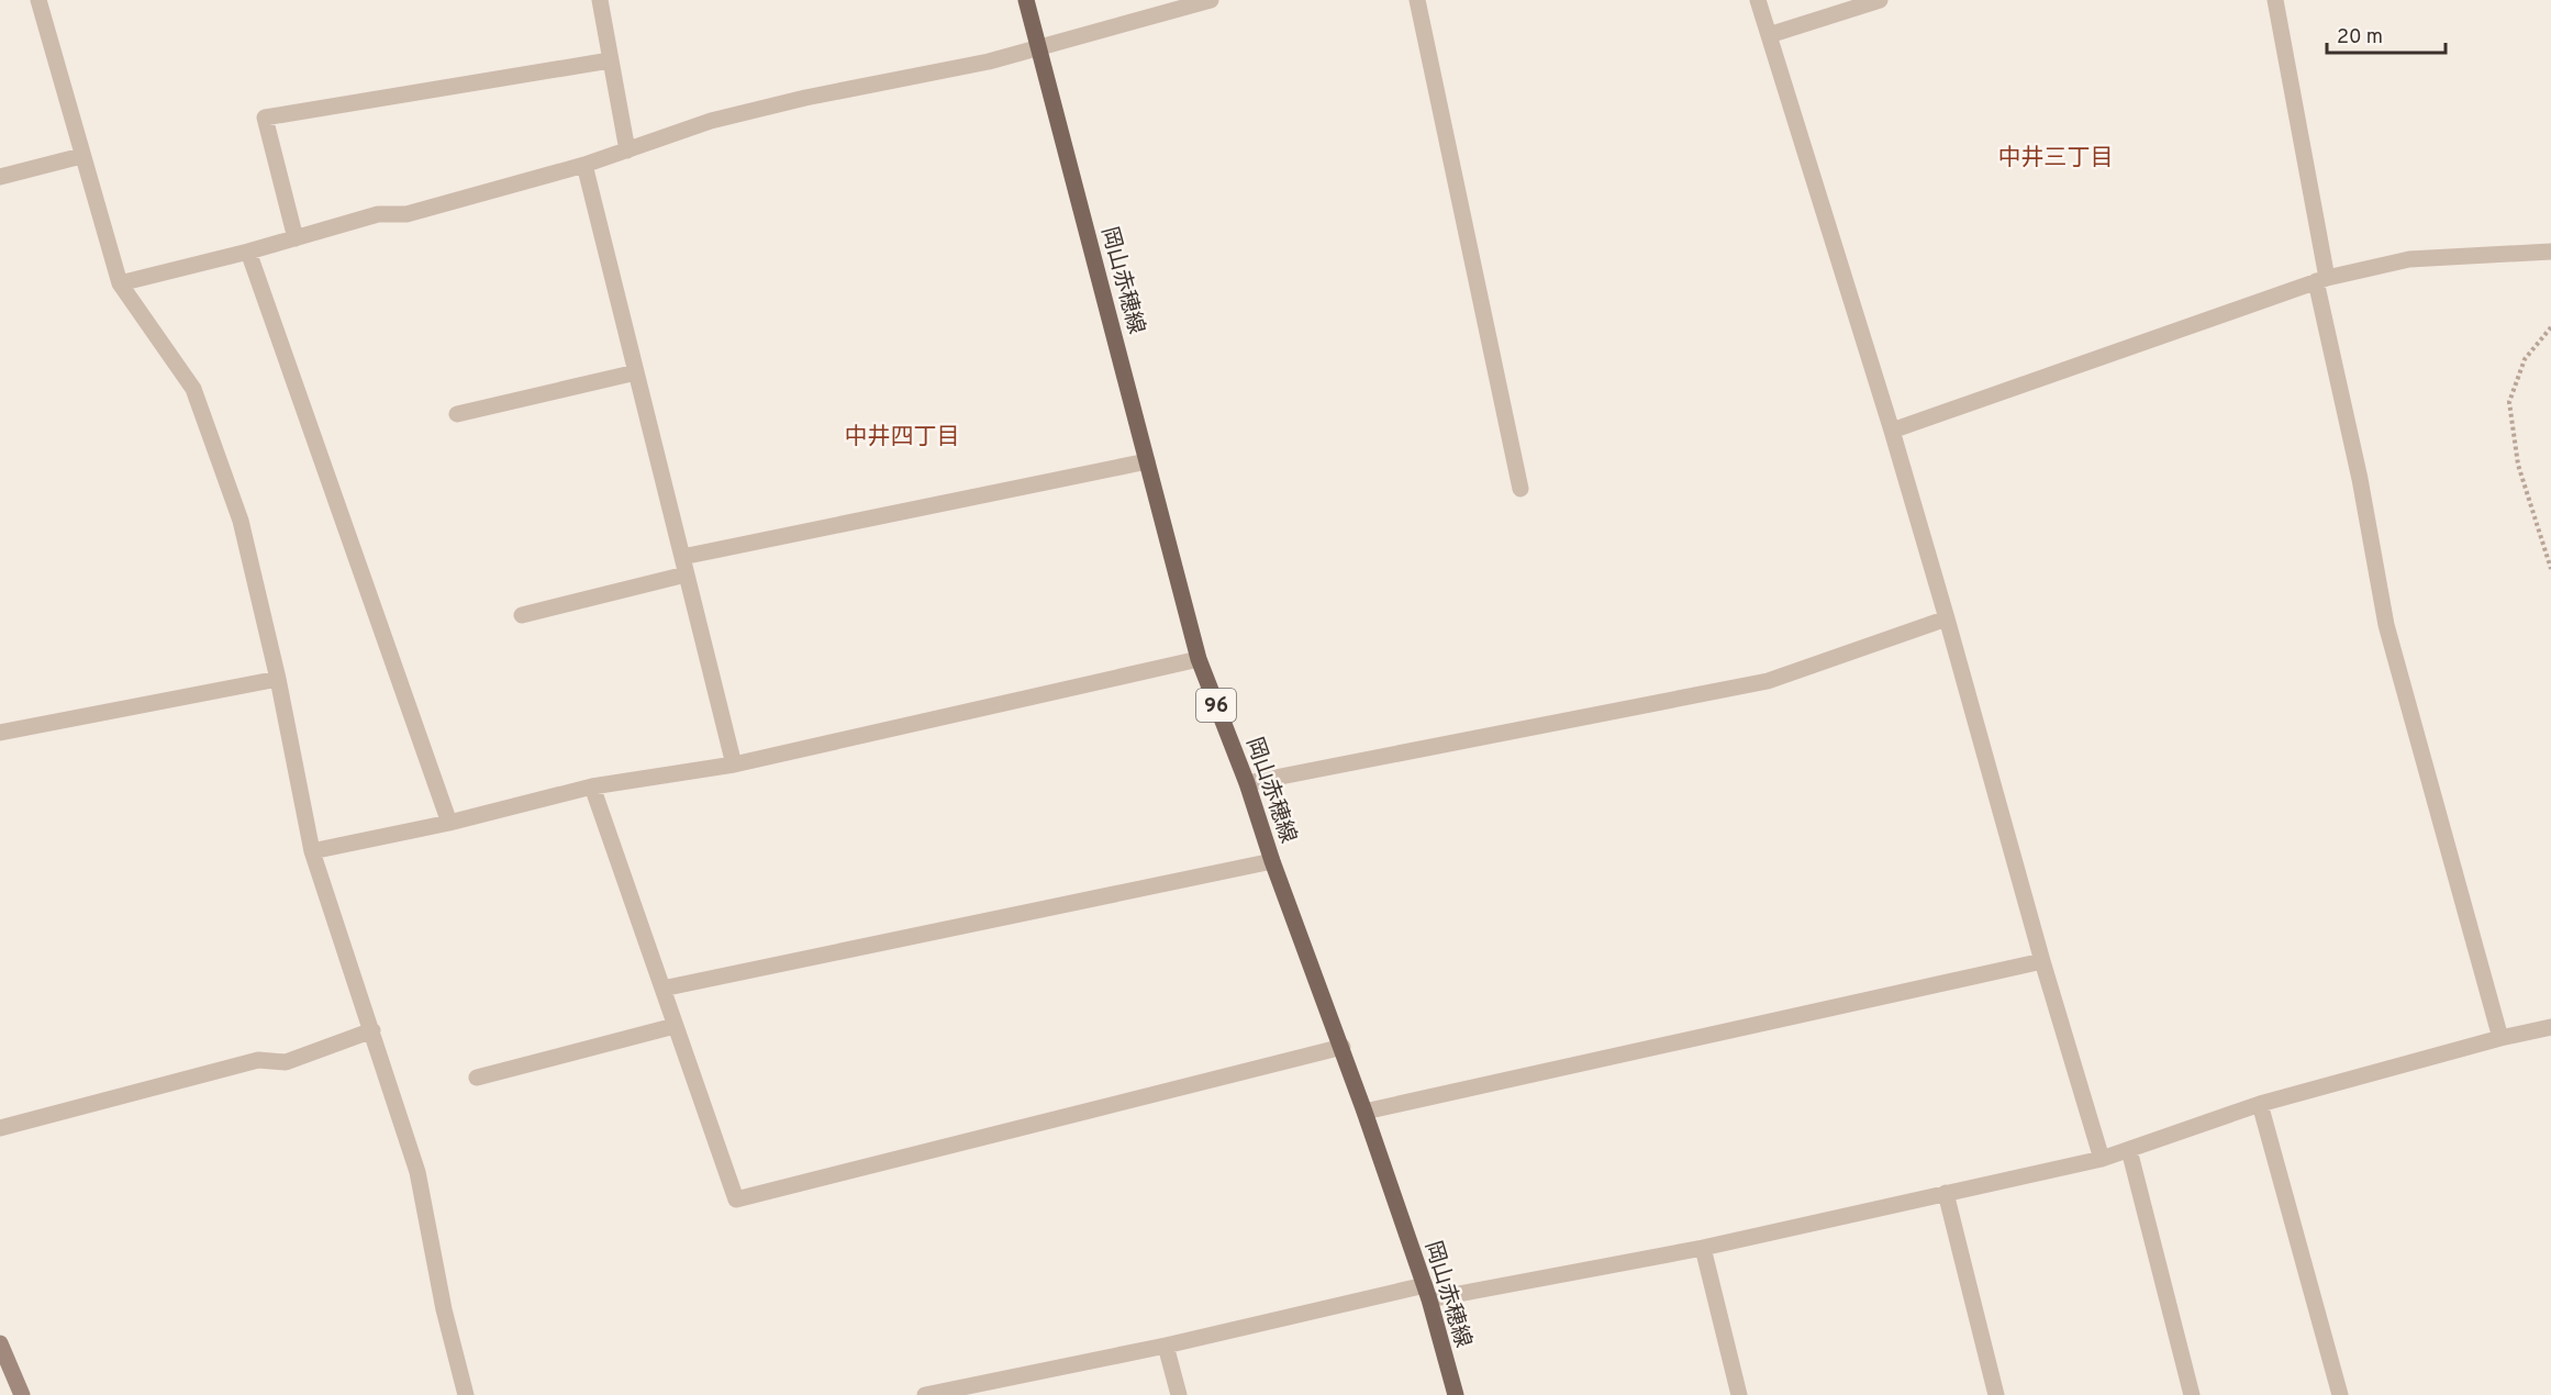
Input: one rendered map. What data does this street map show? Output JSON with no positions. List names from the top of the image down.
{
  "streets": {
    "main road": ["岡山赤穂線", "96"]
  },
  "districts": ["中井三丁目", "中井四丁目"],
  "scale_bar": "20 m"
}
